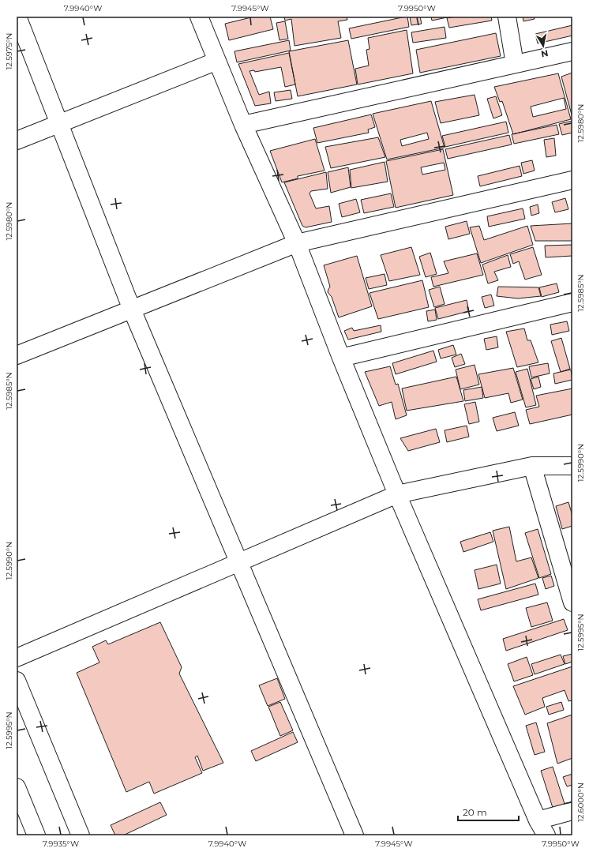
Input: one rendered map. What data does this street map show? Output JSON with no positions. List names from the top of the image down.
{
  "scale_bar": "20 m",
  "north": "bottom",
  "coordinates": [
    "7.9940°W",
    "7.9945°W",
    "7.9950°W",
    "12.5975°N",
    "12.5980°N",
    "12.5985°N",
    "12.5990°N",
    "12.5995°N",
    "12.6000°N",
    "7.9935°W"
  ]
}
